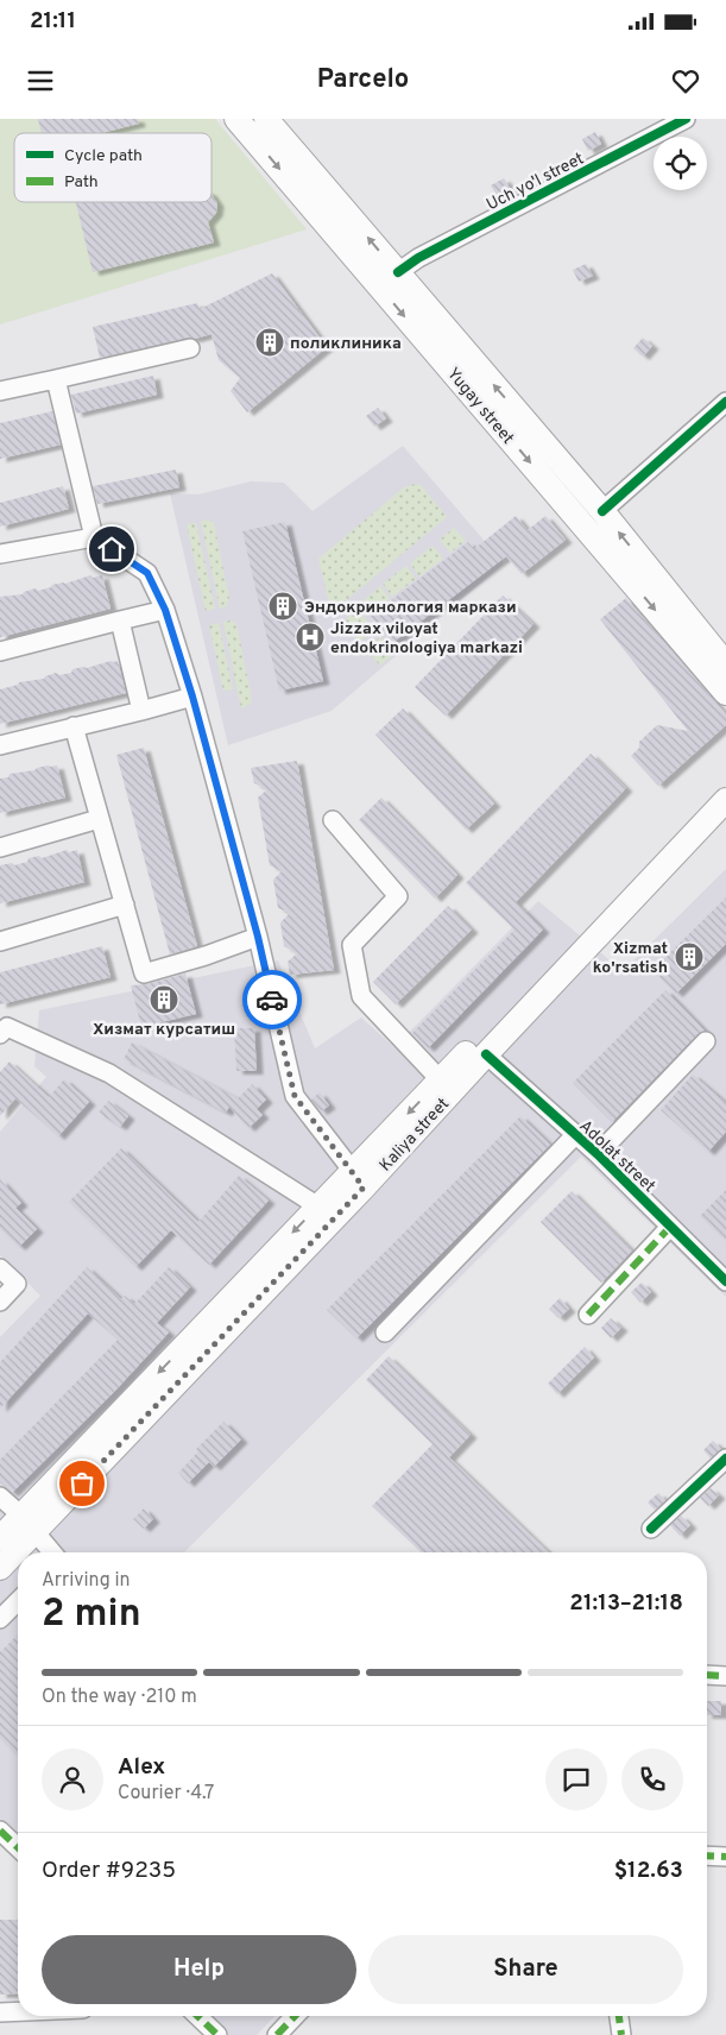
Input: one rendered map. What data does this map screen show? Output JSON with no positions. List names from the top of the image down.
{
  "streets": {
    "main road": ["Yugay street", "Kaliya street"],
    "street": ["Uch yo'l street", "Adolat street"]
  },
  "crossings": [
    ["Uch yo'l street", "Yugay street"],
    ["Kaliya street", "Adolat street"]
  ],
  "places": {
    "building": [
      "поликлиника",
      "Эндокринология маркази",
      "Xizmat ko'rsatish",
      "Хизмат курсатиш"
    ],
    "hospital": ["Jizzax viloyat endokrinologiya markazi"]
  },
  "legend": ["Cycle path", "Path"],
  "page": {
    "status": "21:11",
    "header": "Parcelo",
    "heading": ["2 min", "Arriving in", "21:13–21:18"],
    "panel": [
      "Alex",
      "Courier · 4.7",
      "Order #9235",
      "$12.63"
    ],
    "bar": "On the way · 210 m",
    "buttons": ["Help", "Share"]
  }
}
